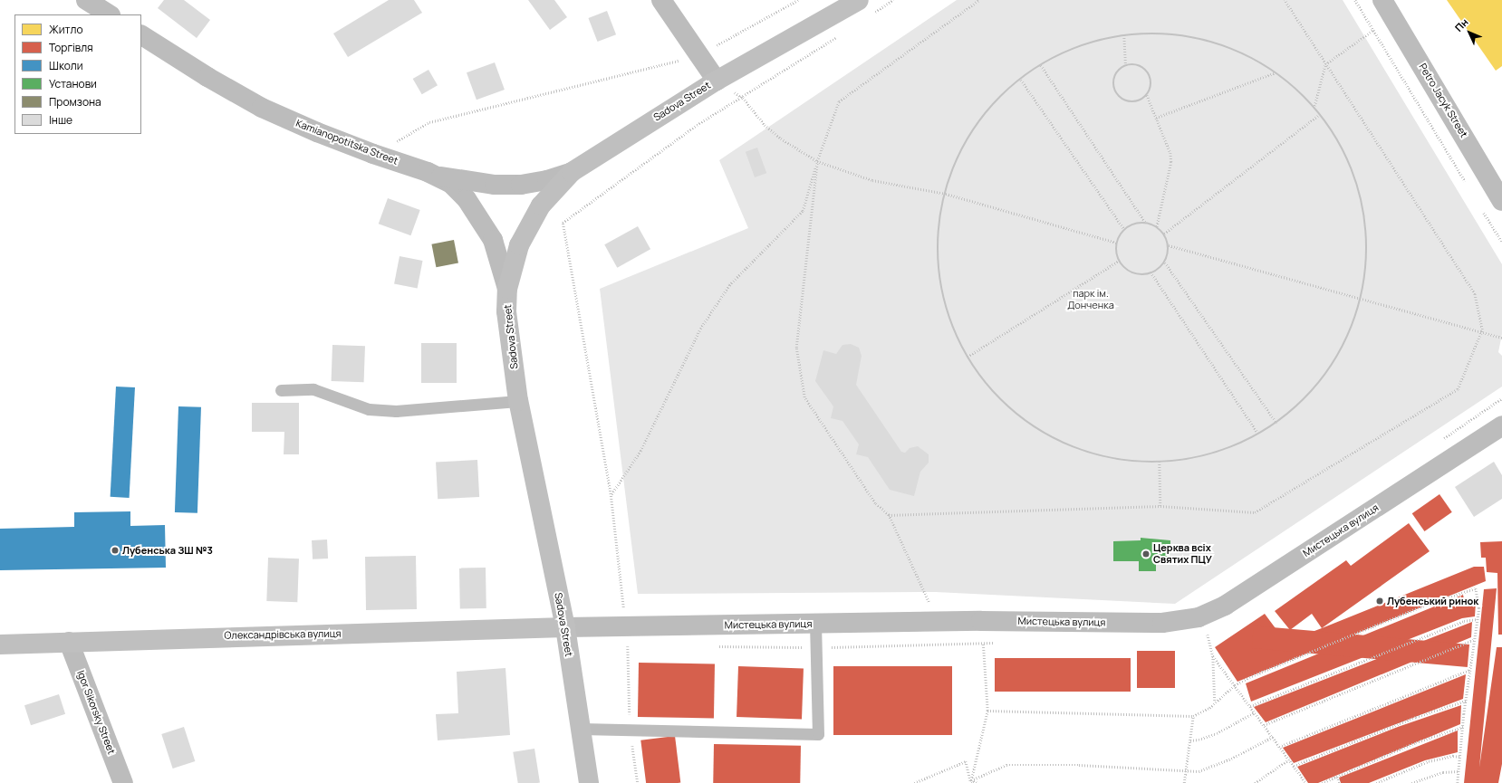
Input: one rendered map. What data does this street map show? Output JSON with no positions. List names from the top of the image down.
{
  "streets": {
    "main road": ["Sadova Street", "Олександрівська вулиця"],
    "street": [
      "Petro Jacyk Street",
      "Kamianopotitska Street",
      "Мистецька вулиця",
      "Igor Sikorsky Street"
    ]
  },
  "crossings": [
    ["Sadova Street", "Kamianopotitska Street"],
    ["Sadova Street", "Мистецька вулиця"],
    ["Sadova Street", "Олександрівська вулиця"],
    ["Мистецька вулиця", "Олександрівська вулиця"],
    ["Олександрівська вулиця", "Igor Sikorsky Street"]
  ],
  "parks": ["парк ім. Донченка"],
  "places": ["Лубенська ЗШ №3", "Церква всіх Святих ПЦУ", "Лубенський ринок"],
  "legend": [
    "Житло",
    "Торгівля",
    "Школи",
    "Установи",
    "Промзона",
    "Інше"
  ],
  "north": "top left"
}
